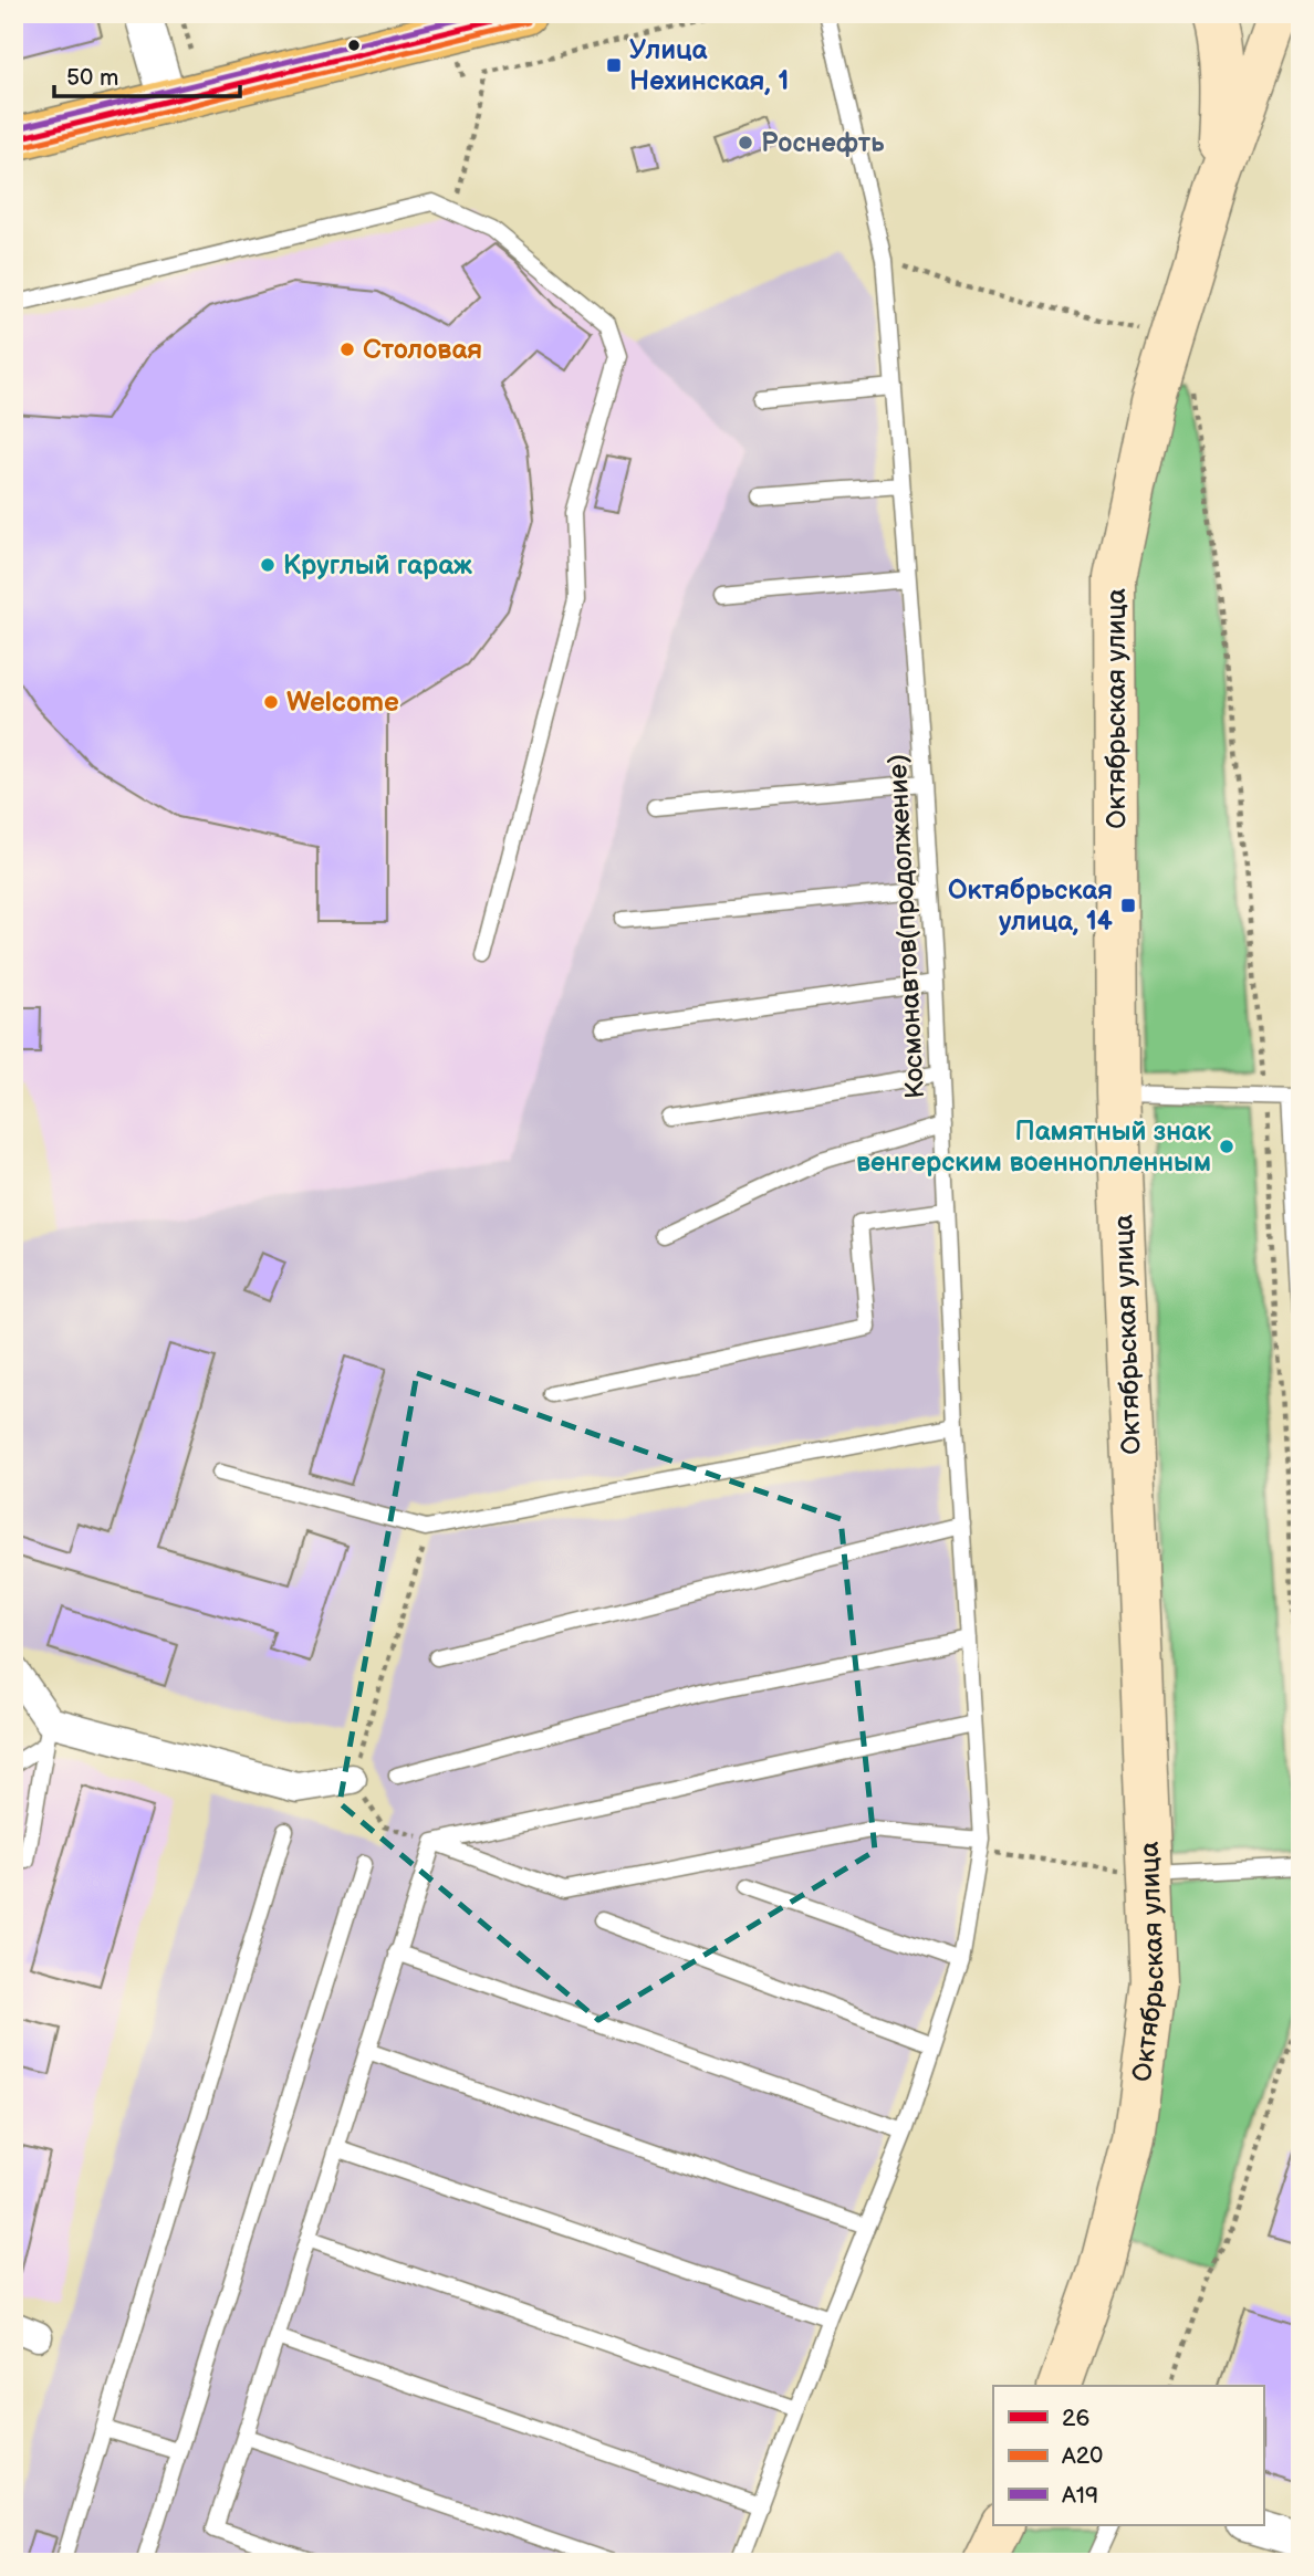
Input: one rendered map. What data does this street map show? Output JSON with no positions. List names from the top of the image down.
{
  "streets": {
    "main road": ["Октябрьская улица"],
    "lane": ["Космонавтов(продолжение)"]
  },
  "places": {
    "transit": ["Улица Нехинская, 1", "Октябрьская улица, 14"],
    "other": [
      "Роснефть",
      "Столовая",
      "Круглый гараж",
      "Welcome",
      "Памятный знак венгерским военнопленным"
    ]
  },
  "lines": ["transit line 26", "transit line A19", "transit line А20"],
  "legend": ["26", "А20", "A19"],
  "scale_bar": "50 m"
}
